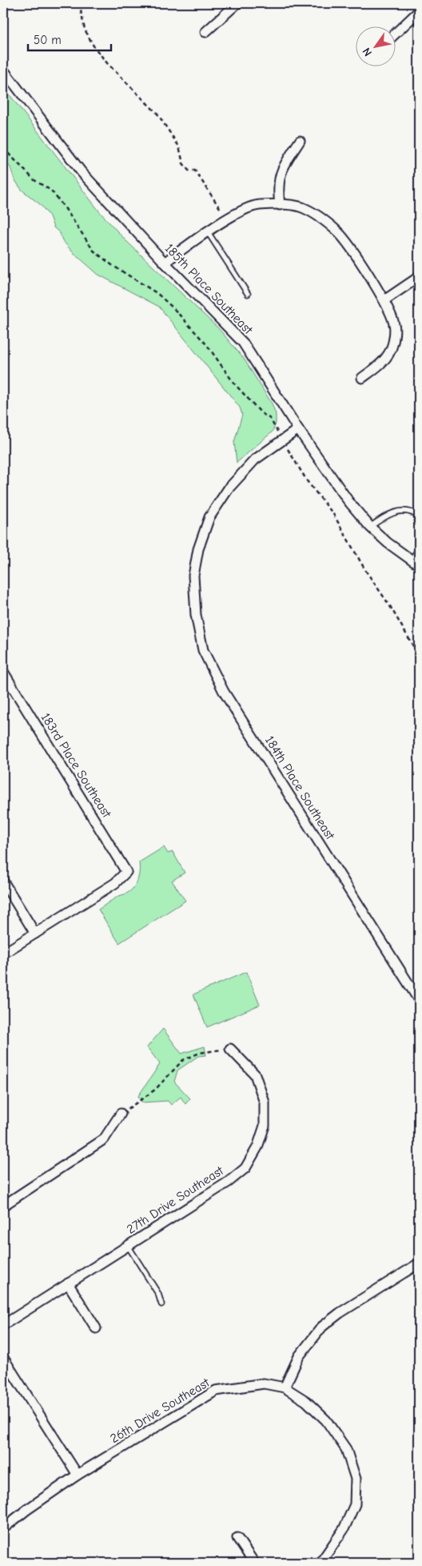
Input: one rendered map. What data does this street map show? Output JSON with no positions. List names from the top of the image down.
{
  "streets": {
    "street": [
      "185th Place Southeast",
      "183rd Place Southeast",
      "184th Place Southeast",
      "27th Drive Southeast",
      "26th Drive Southeast"
    ]
  },
  "crossings": [
    ["185th Place Southeast", "184th Place Southeast"]
  ],
  "scale_bar": "50 m",
  "north": "bottom left"
}
